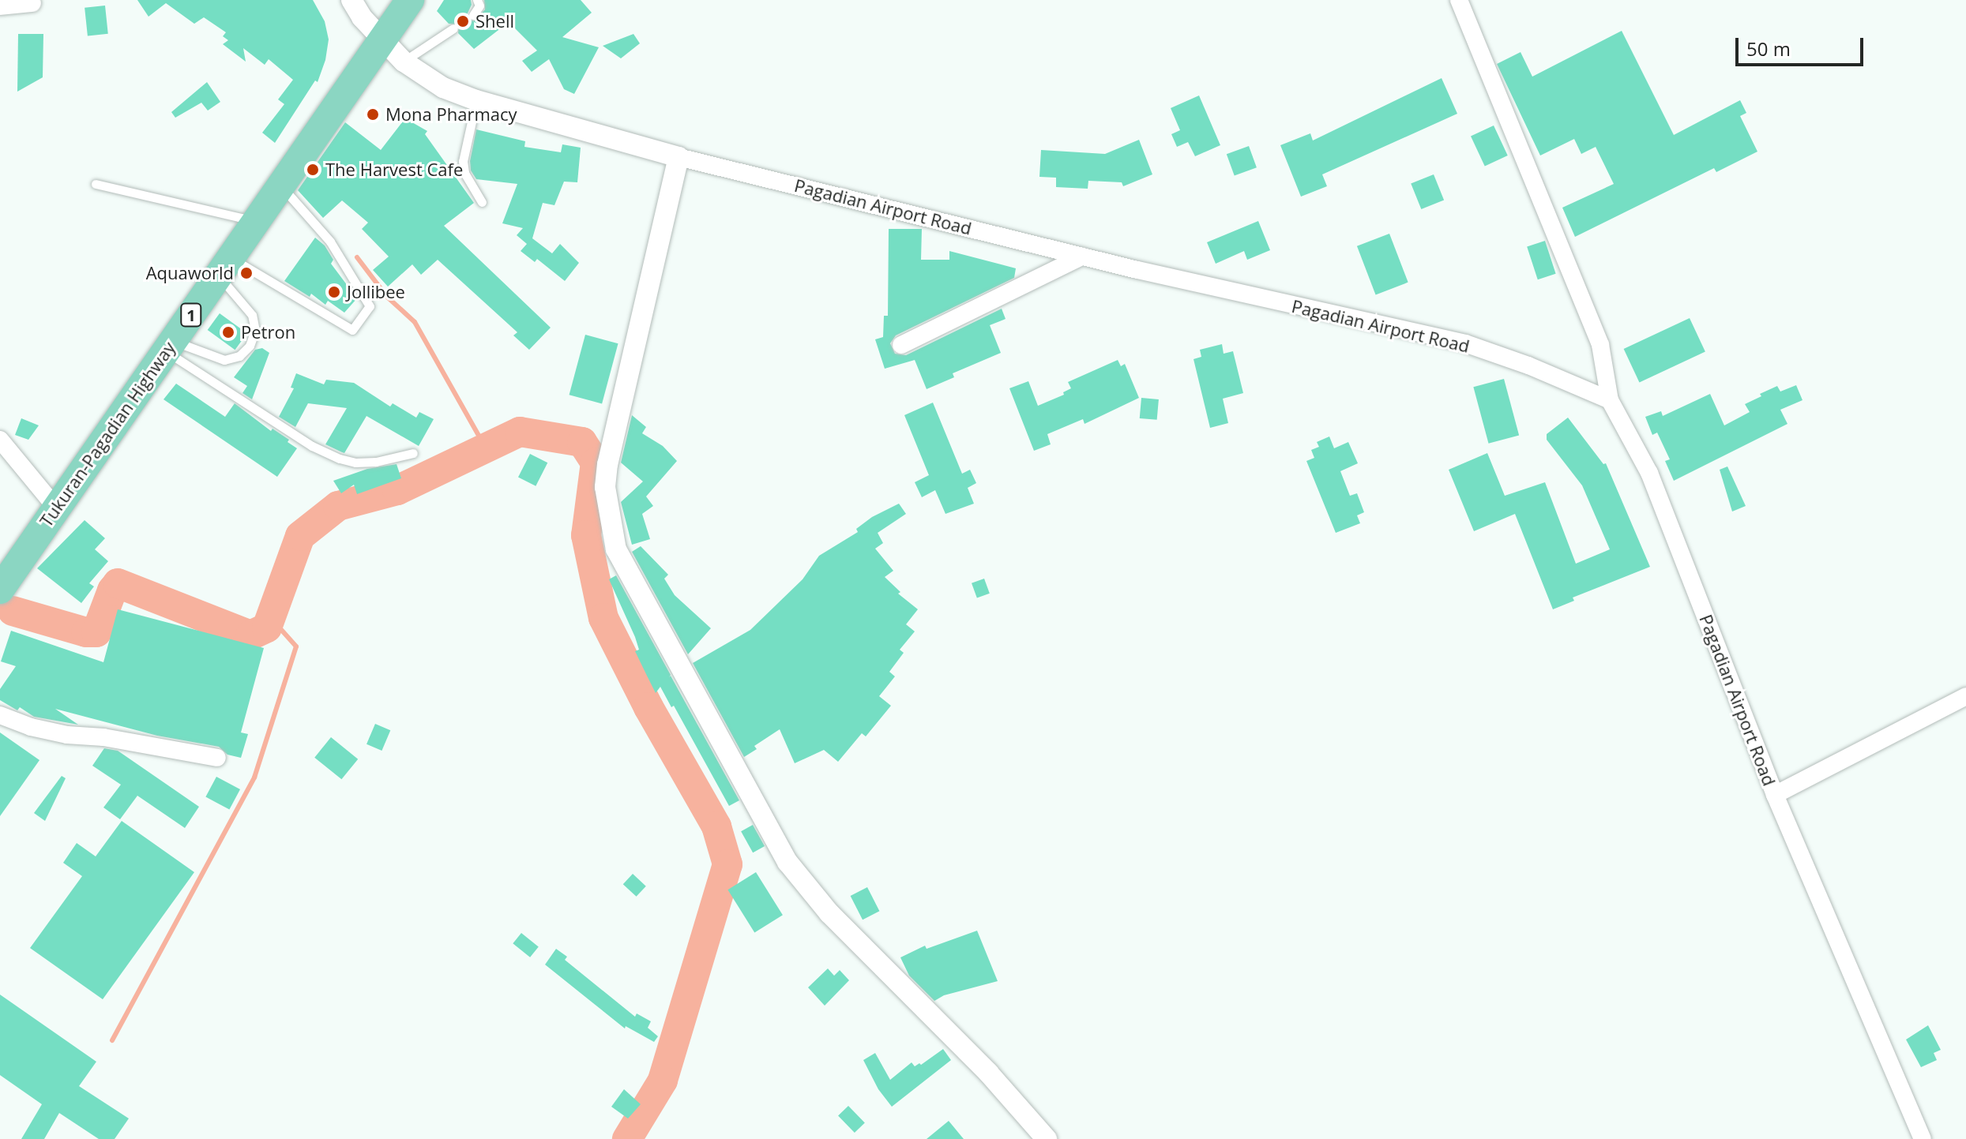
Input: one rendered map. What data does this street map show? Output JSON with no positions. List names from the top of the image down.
{
  "streets": {
    "highway": ["1", "Tukuran-Pagadian Highway"],
    "street": ["Pagadian Airport Road"]
  },
  "crossings": [
    ["Pagadian Airport Road", "Tukuran-Pagadian Highway"]
  ],
  "places": [
    "Shell",
    "Mona Pharmacy",
    "The Harvest Cafe",
    "Aquaworld",
    "Jollibee",
    "Petron"
  ],
  "scale_bar": "50 m"
}
